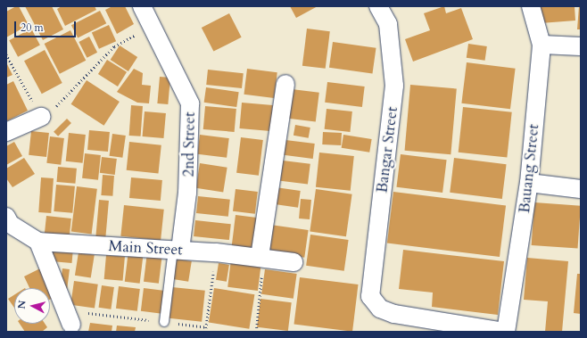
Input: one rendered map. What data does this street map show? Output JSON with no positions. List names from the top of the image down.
{
  "streets": {
    "street": [
      "2nd Street",
      "Bangar Street",
      "Bauang Street",
      "Main Street"
    ]
  },
  "crossings": [
    ["2nd Street", "Main Street"],
    ["Bangar Street", "Bauang Street"]
  ],
  "scale_bar": "20 m",
  "north": "left"
}
